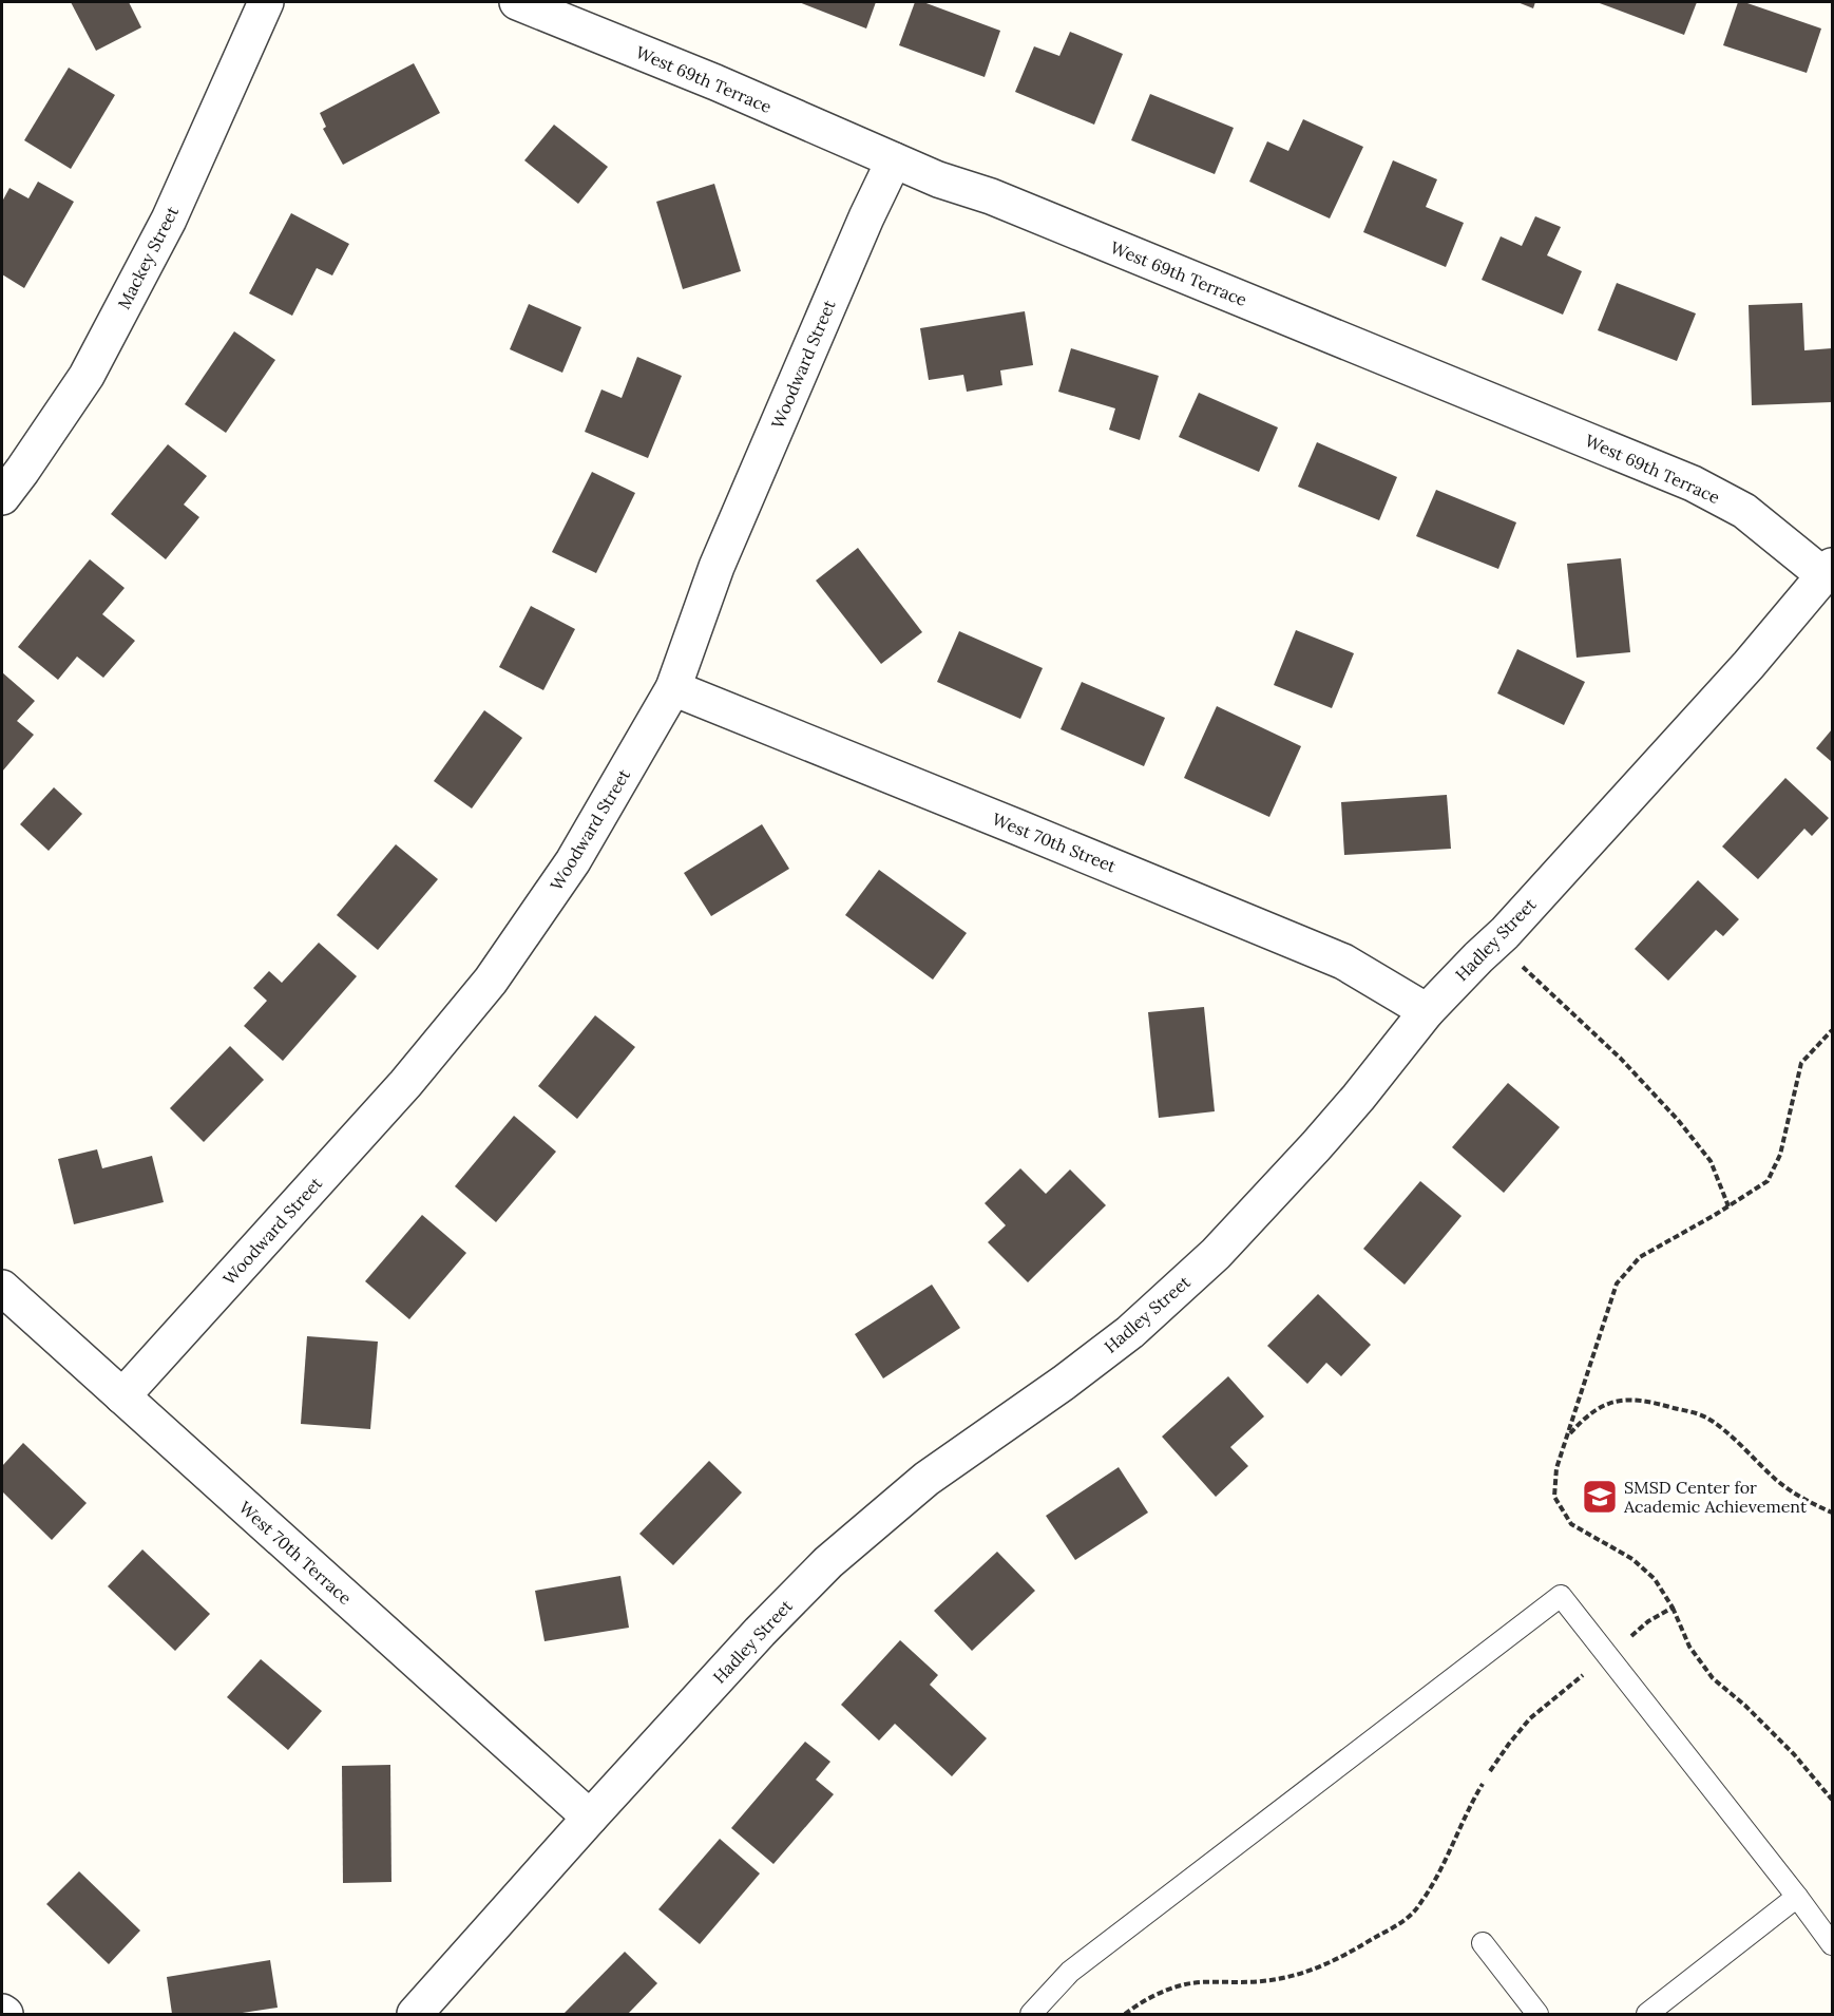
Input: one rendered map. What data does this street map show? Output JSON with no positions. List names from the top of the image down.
{
  "streets": {
    "street": [
      "West 69th Terrace",
      "Mackey Street",
      "Woodward Street",
      "West 70th Street",
      "Hadley Street",
      "West 70th Terrace"
    ]
  },
  "crossings": [
    ["West 69th Terrace", "Woodward Street"],
    ["West 69th Terrace", "Hadley Street"],
    ["Woodward Street", "West 70th Street"],
    ["Woodward Street", "West 70th Terrace"],
    ["West 70th Street", "Hadley Street"],
    ["Hadley Street", "West 70th Terrace"]
  ],
  "places": {
    "school or university": ["SMSD Center for Academic Achievement"]
  }
}
